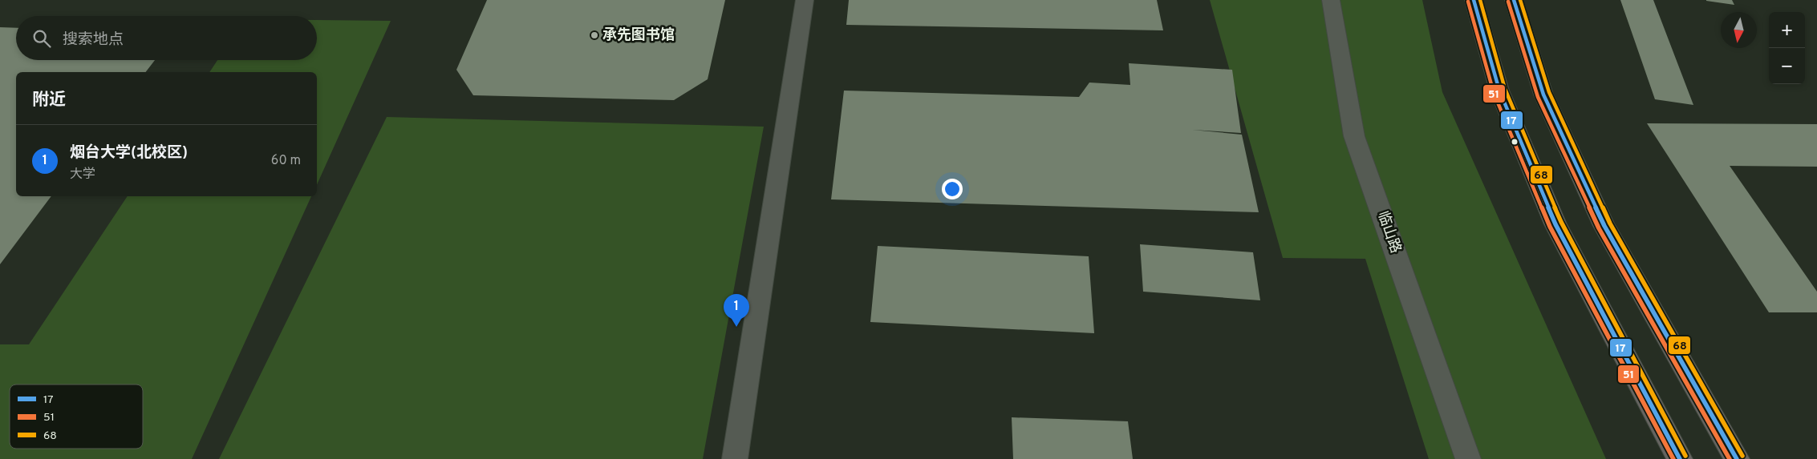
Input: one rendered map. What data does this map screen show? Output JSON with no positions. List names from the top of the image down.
{
  "streets": {
    "lane": ["临山路"]
  },
  "places": ["承先图书馆"],
  "lines": ["transit line 17", "transit line 68", "transit line 51"],
  "legend": ["17", "51", "68"],
  "north": "bottom",
  "page": {
    "map_buttons": ["+", "−"],
    "search": "搜索地点",
    "heading": "附近",
    "list": [
      {
        "mark": "1",
        "name": "烟台大学(北校区)",
        "note": "大学",
        "value": "60 m"
      }
    ],
    "pins": "1"
  }
}
